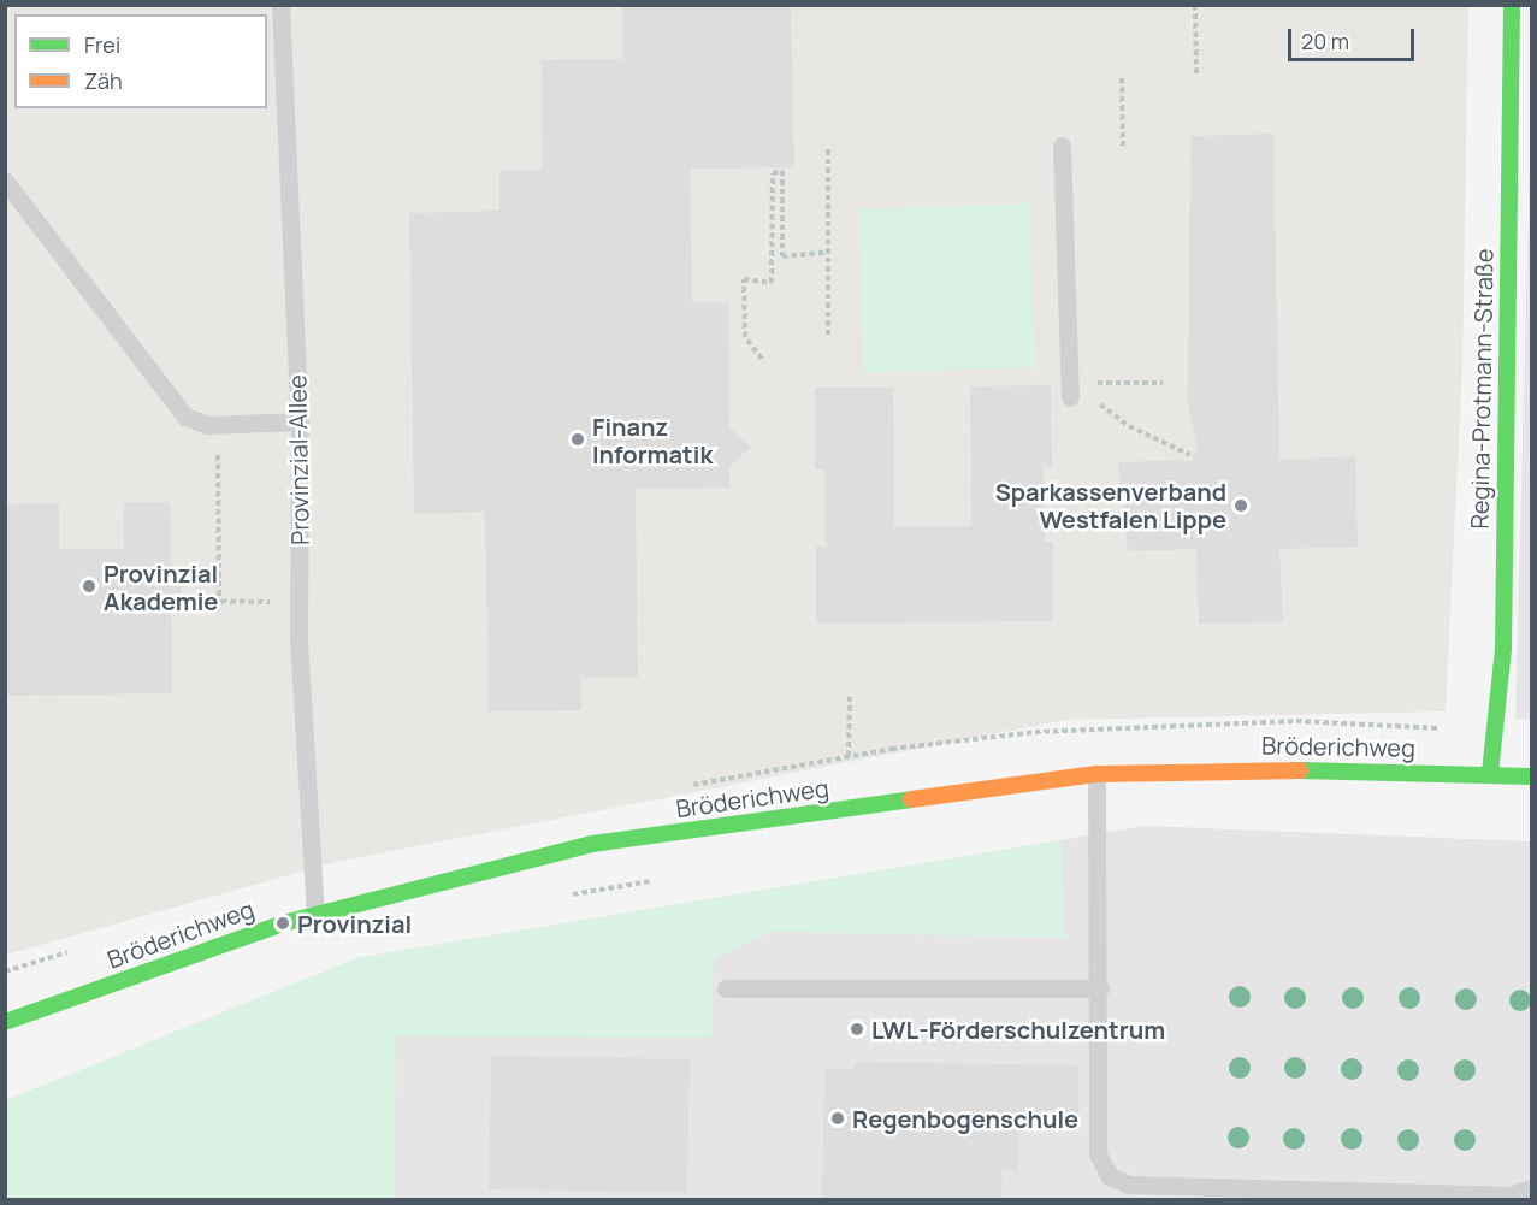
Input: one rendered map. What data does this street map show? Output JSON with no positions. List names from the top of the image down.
{
  "streets": {
    "street": ["Regina-Protmann-Straße", "Bröderichweg"],
    "lane": ["Provinzial-Allee"]
  },
  "crossings": [
    ["Regina-Protmann-Straße", "Bröderichweg"],
    ["Provinzial-Allee", "Bröderichweg"]
  ],
  "places": [
    "Finanz Informatik",
    "Sparkassenverband Westfalen Lippe",
    "Provinzial Akademie",
    "Provinzial",
    "LWL-Förderschulzentrum",
    "Regenbogenschule"
  ],
  "legend": ["Frei", "Zäh"],
  "scale_bar": "20 m"
}
